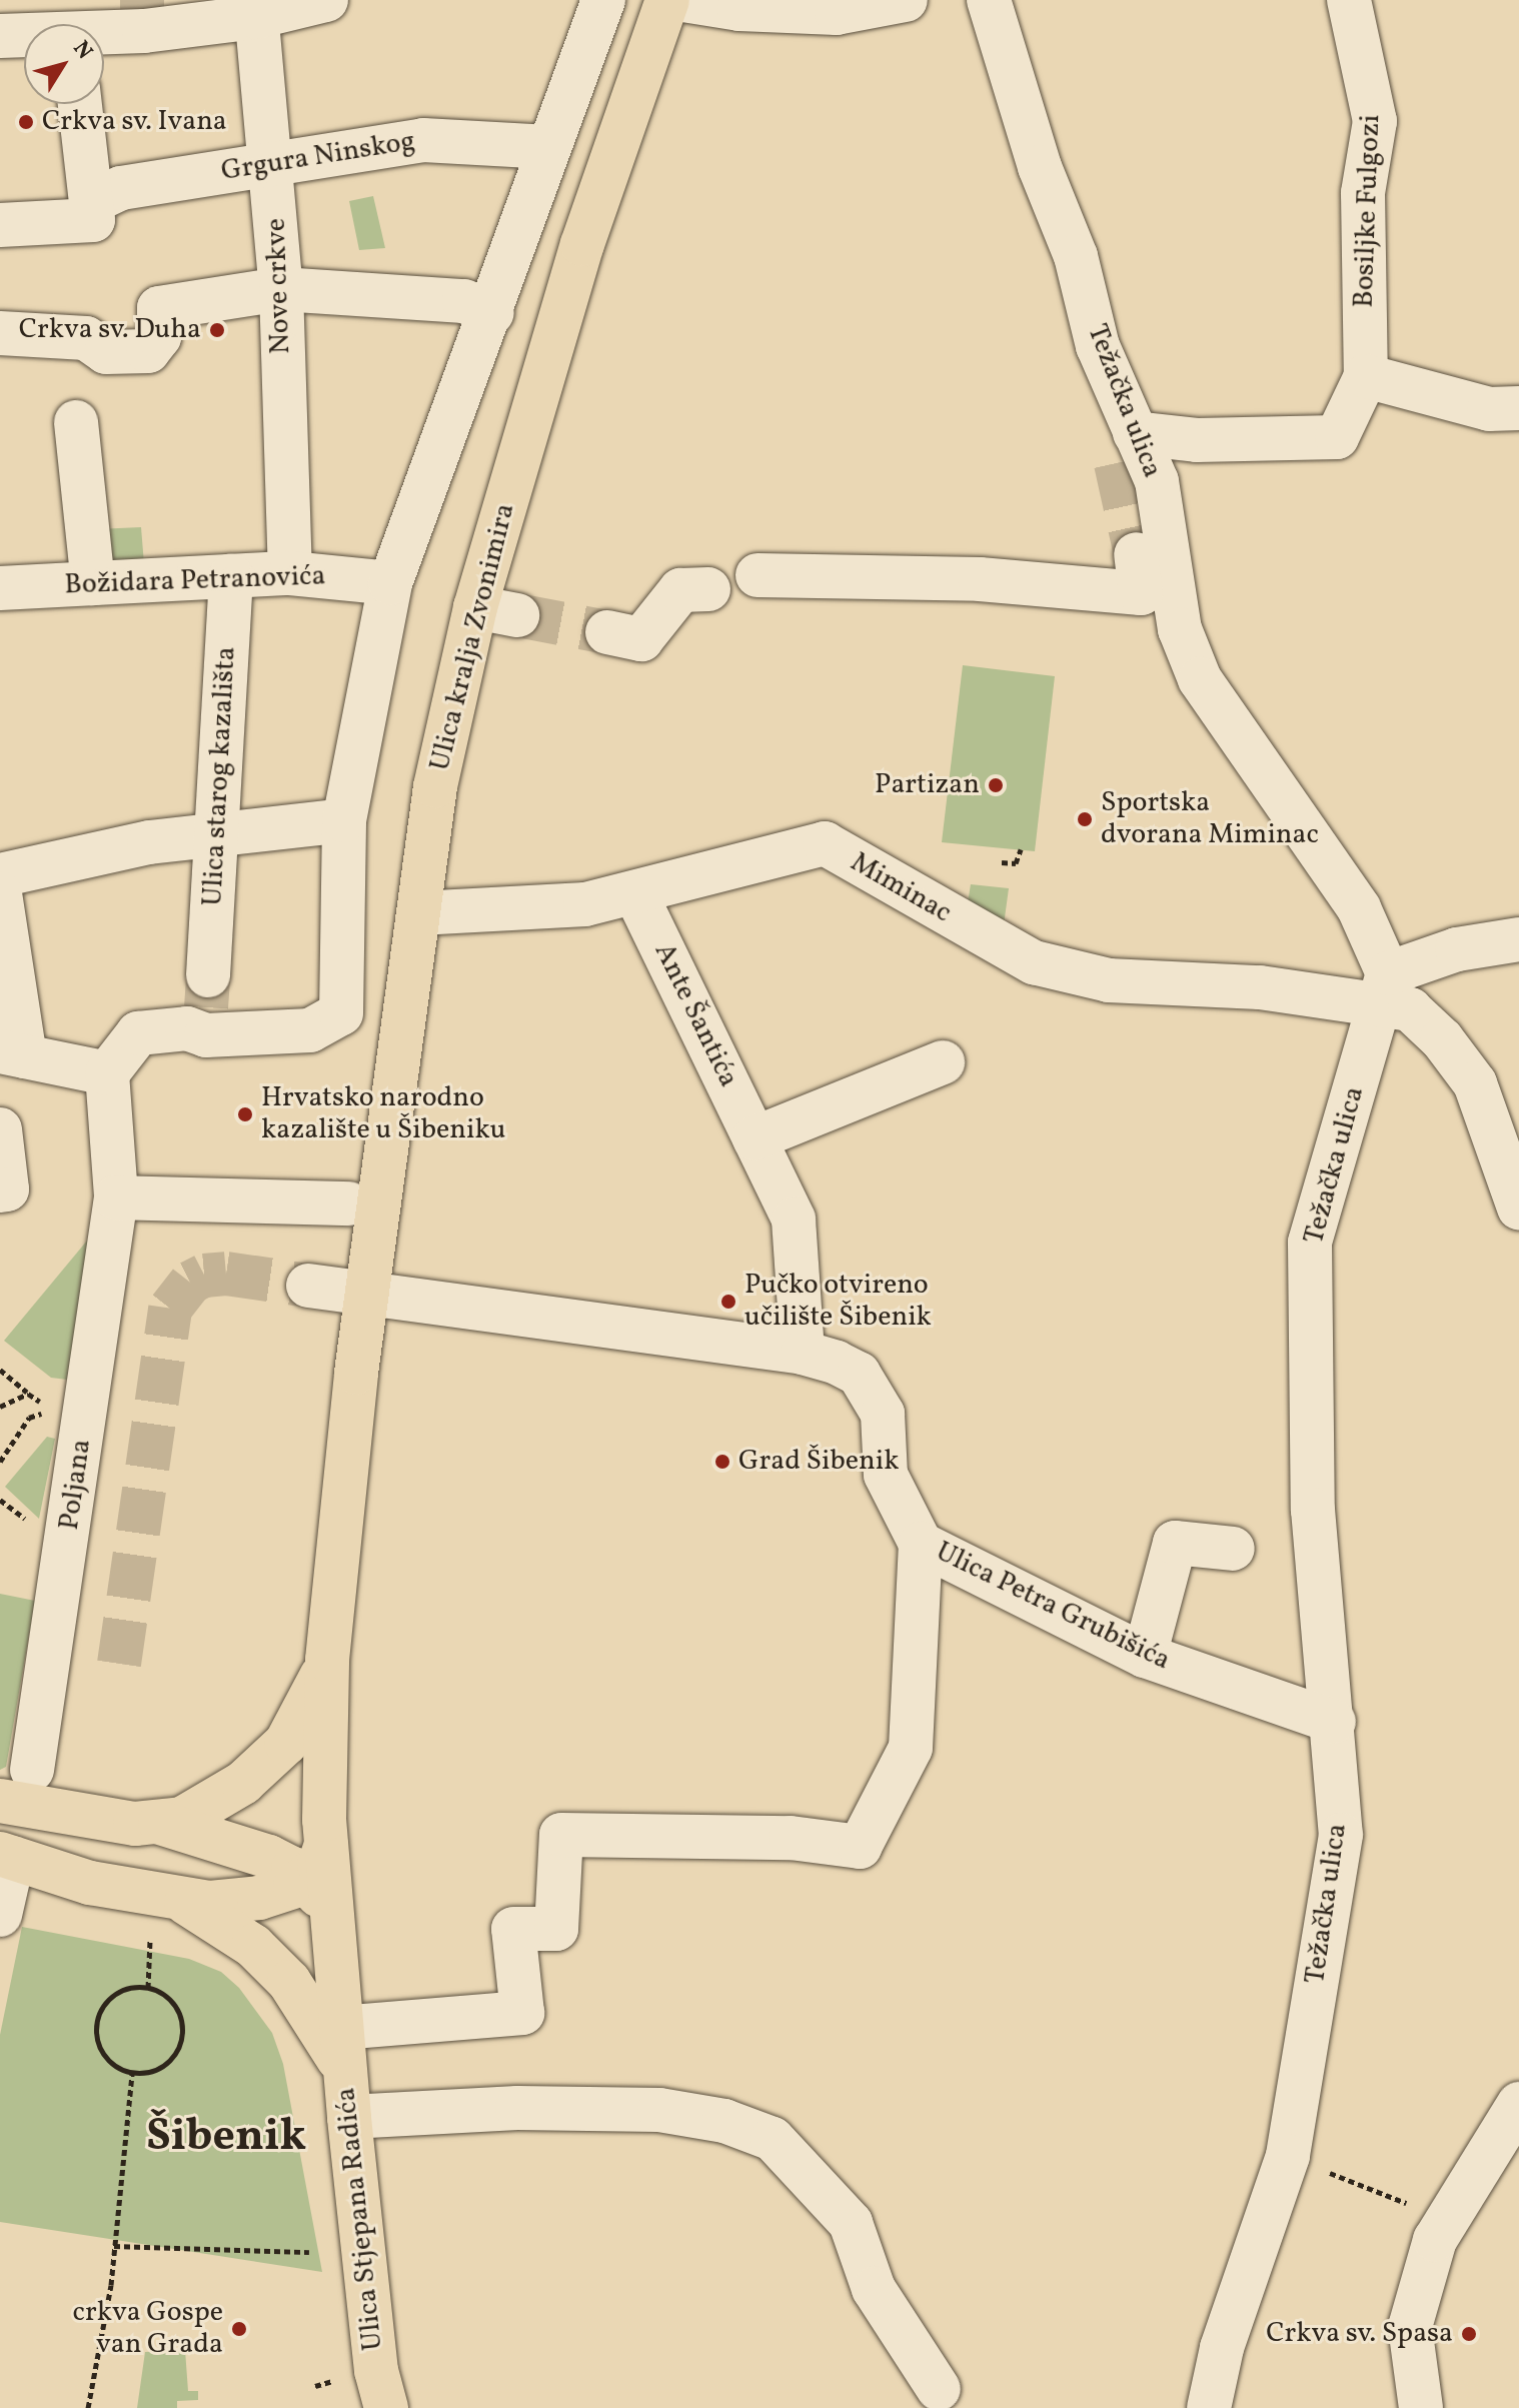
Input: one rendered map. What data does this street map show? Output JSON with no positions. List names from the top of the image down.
{
  "streets": {
    "main road": ["Ulica kralja Zvonimira", "Ulica Stjepana Radića"],
    "street": [
      "Grgura Ninskog",
      "Bosiljke Fulgozi",
      "Nove crkve",
      "Težačka ulica",
      "Božidara Petranovića",
      "Ulica starog kazališta",
      "Miminac",
      "Ante Šantića",
      "Poljana",
      "Ulica Petra Grubišića"
    ]
  },
  "crossings": [
    ["Grgura Ninskog", "Nove crkve"],
    ["Nove crkve", "Božidara Petranovića"],
    ["Težačka ulica", "Miminac"],
    ["Težačka ulica", "Ulica Petra Grubišića"],
    ["Božidara Petranovića", "Ulica starog kazališta"],
    ["Ulica kralja Zvonimira", "Miminac"],
    ["Ulica kralja Zvonimira", "Ulica Petra Grubišića"],
    ["Miminac", "Ante Šantića"],
    ["Ante Šantića", "Ulica Petra Grubišića"]
  ],
  "districts": ["Šibenik"],
  "places": [
    "Crkva sv. Ivana",
    "Crkva sv. Duha",
    "Partizan",
    "Sportska dvorana Miminac",
    "Hrvatsko narodno kazalište u Šibeniku",
    "Pučko otvireno učilište Šibenik",
    "Grad Šibenik",
    "crkva Gospe van Grada",
    "Crkva sv. Spasa"
  ],
  "north": "top right"
}
